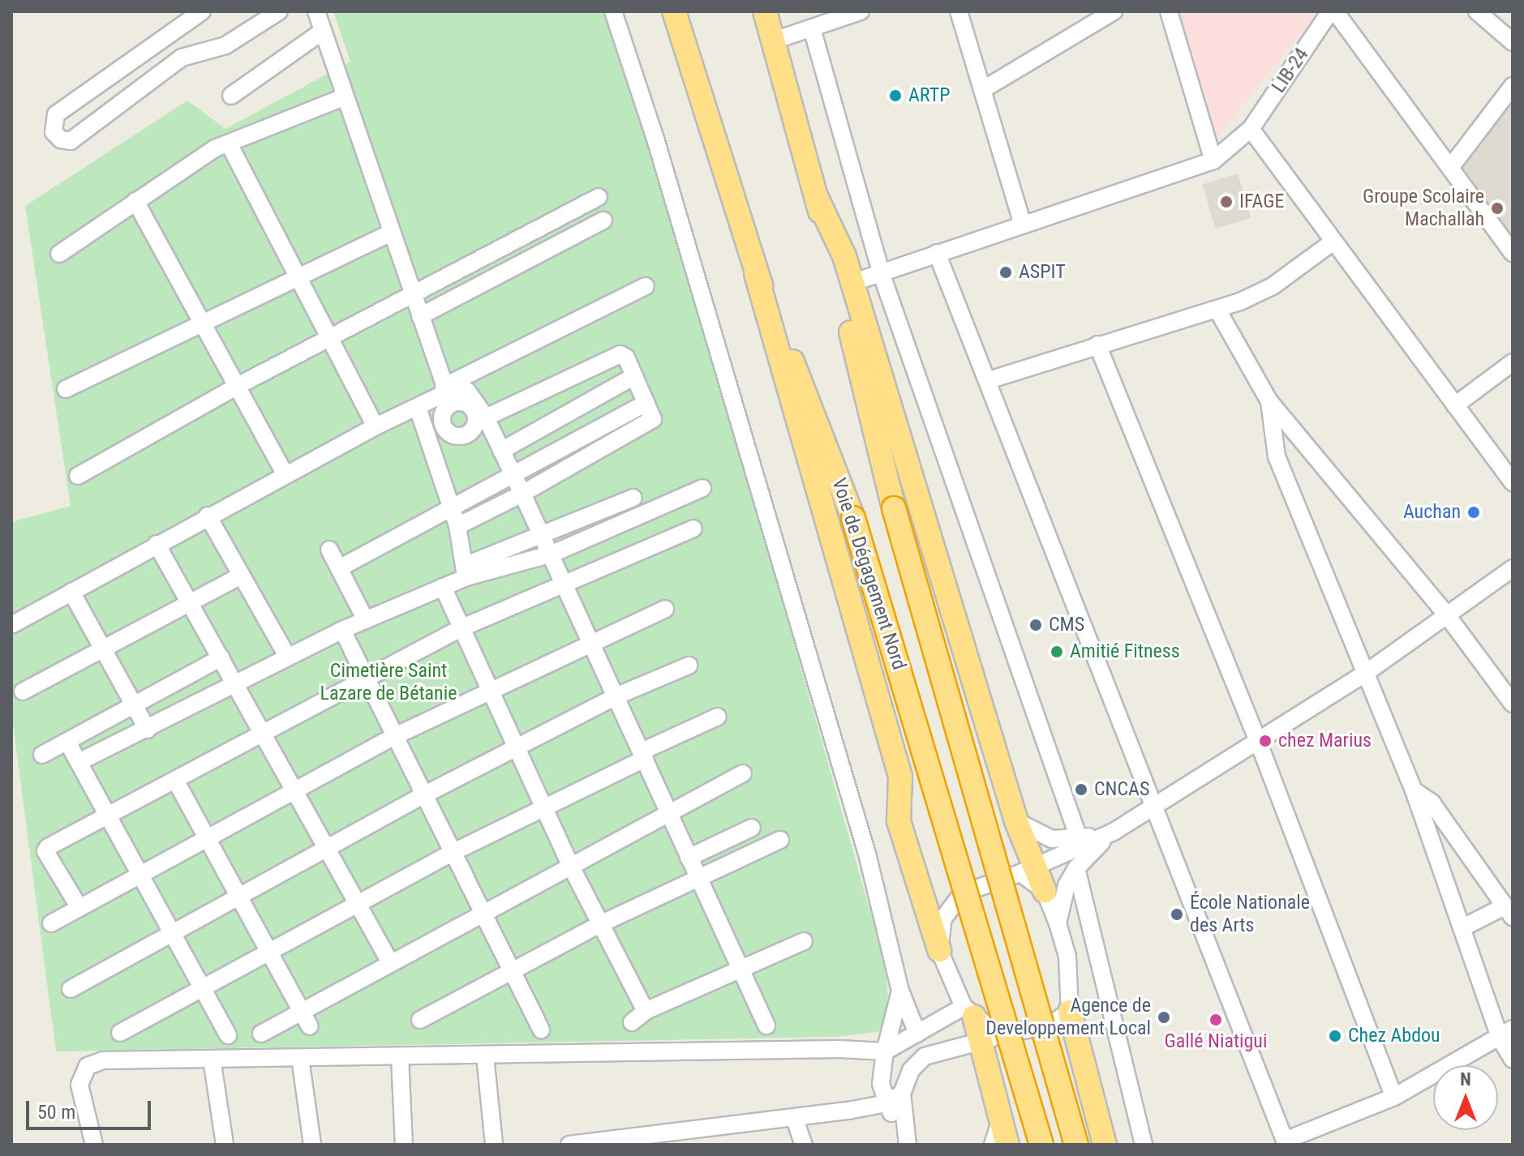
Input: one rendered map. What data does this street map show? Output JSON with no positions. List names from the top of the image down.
{
  "streets": {
    "highway": ["Voie de Dégagement Nord"],
    "street": ["LIB-24"]
  },
  "parks": ["Cimetière Saint Lazare de Bétanie"],
  "places": [
    "ARTP",
    "IFAGE",
    "Groupe Scolaire Machallah",
    "ASPIT",
    "Auchan",
    "CMS",
    "Amitié Fitness",
    "chez Marius",
    "CNCAS",
    "École Nationale des Arts",
    "Agence de Developpement Local",
    "Gallé Niatigui",
    "Chez Abdou"
  ],
  "scale_bar": "50 m",
  "north": "top"
}
